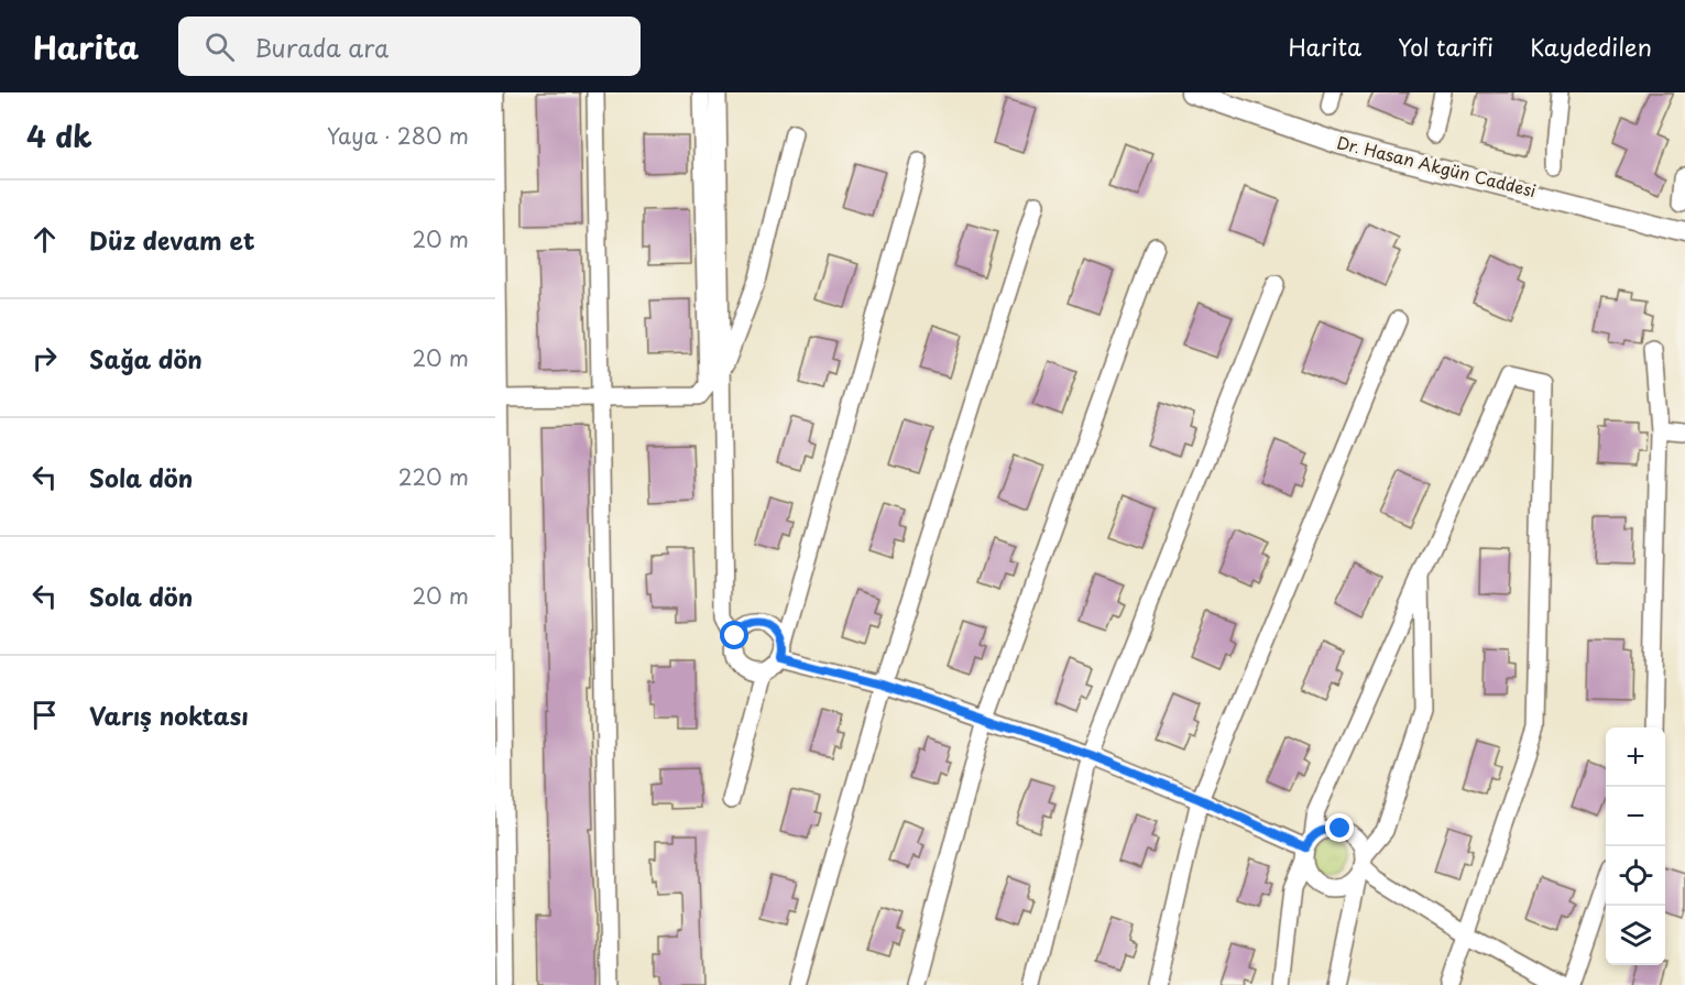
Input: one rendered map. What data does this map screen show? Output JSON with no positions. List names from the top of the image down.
{
  "streets": {
    "street": ["Dr. Hasan Akgün Caddesi"]
  },
  "page": {
    "header": "Harita",
    "search": "Burada ara",
    "nav": ["Harita", "Yol tarifi", "Kaydedilen"],
    "heading": ["4 dk", "Yaya · 280 m"],
    "list": [
      ["Düz devam et", "20 m"],
      ["Sağa dön", "20 m"],
      ["Sola dön", "220 m"],
      ["Sola dön", "20 m"],
      "Varış noktası"
    ],
    "map_buttons": ["+", "−"]
  }
}
